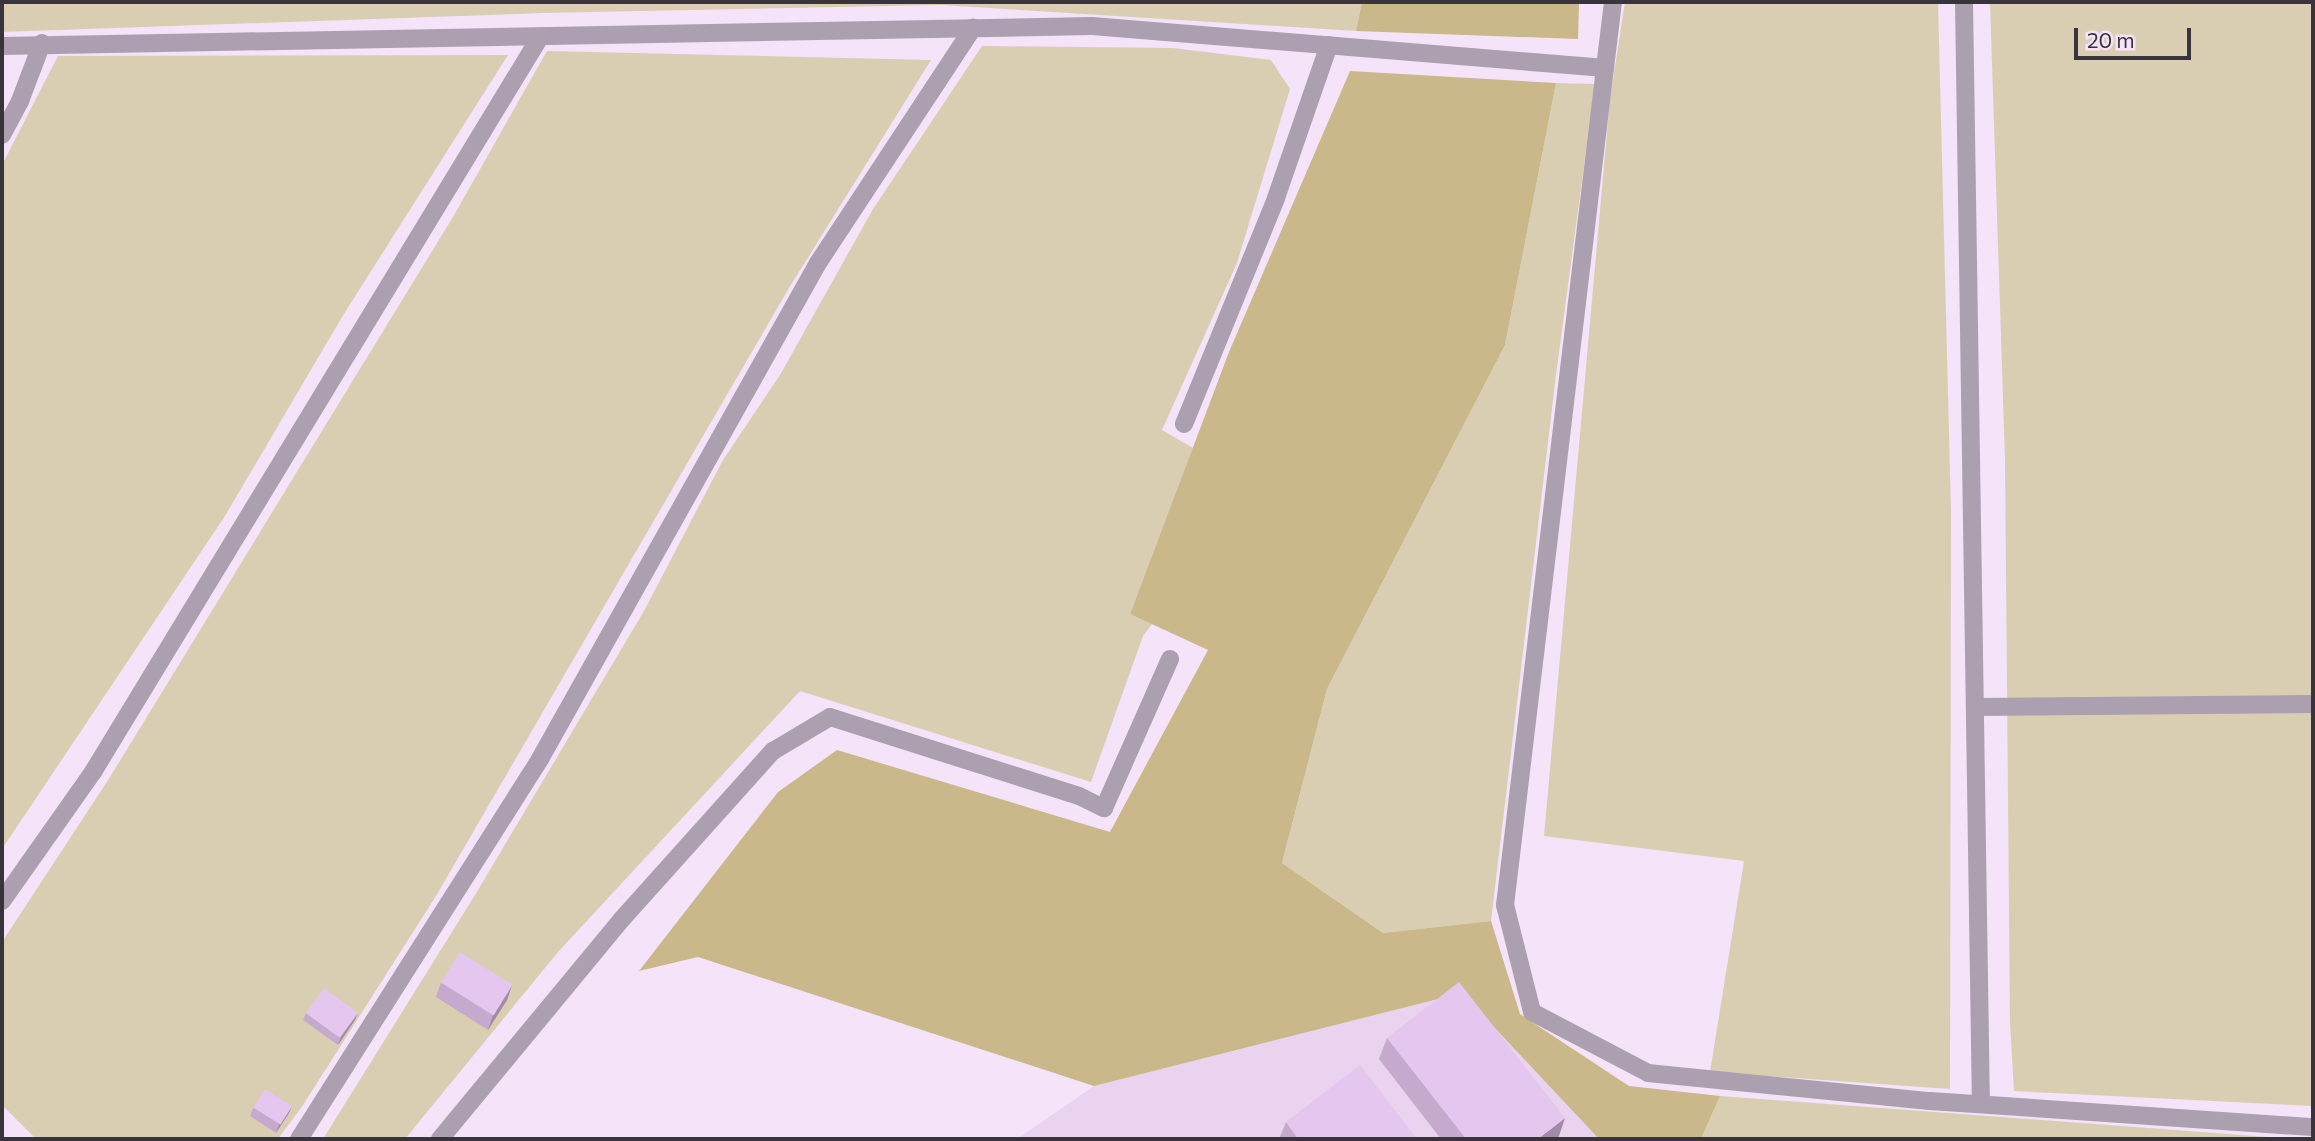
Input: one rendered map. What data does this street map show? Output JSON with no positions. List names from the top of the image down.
{
  "scale_bar": "20 m"
}
